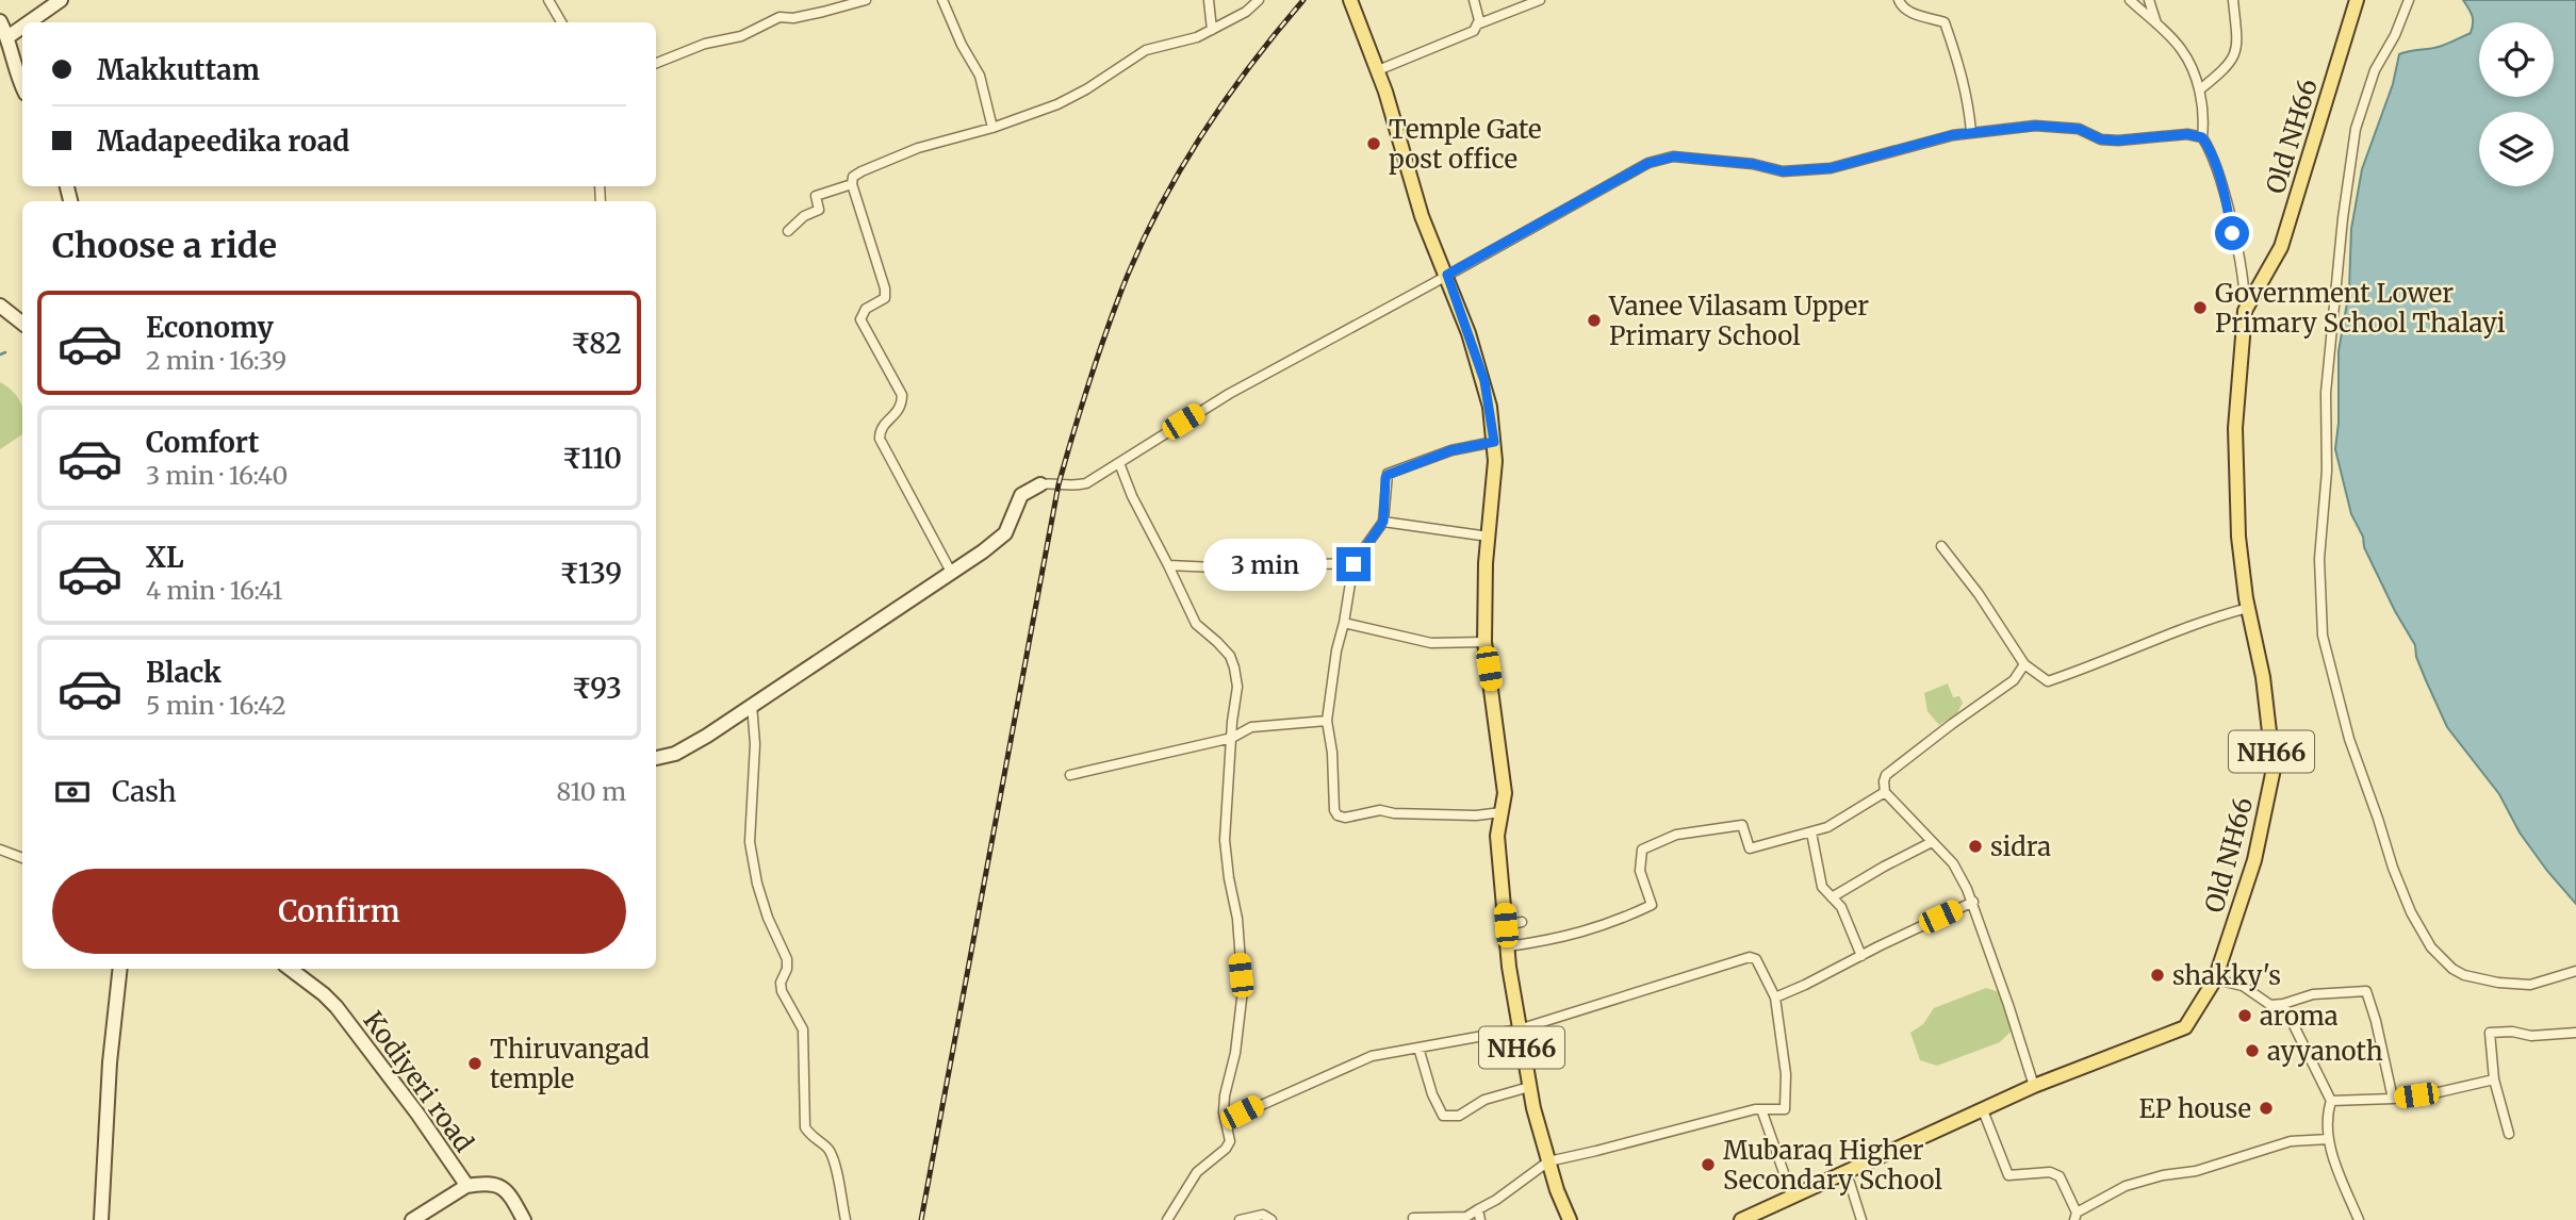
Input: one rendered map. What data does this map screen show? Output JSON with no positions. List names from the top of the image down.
{
  "streets": {
    "main road": ["Old NH66", "NH66"],
    "street": ["Kodiyeri road"]
  },
  "places": [
    "Temple Gate post office",
    "Government Lower Primary School Thalayi",
    "Vanee Vilasam Upper Primary School",
    "sidra",
    "shakky's",
    "aroma",
    "ayyanoth",
    "Thiruvangad temple",
    "EP house",
    "Mubaraq Higher Secondary School"
  ],
  "page": {
    "banner": ["Makkuttam", "Madapeedika road"],
    "heading": "Choose a ride",
    "list": [
      {
        "name": "Economy",
        "note": "2 min · 16:39",
        "value": "₹82"
      },
      {
        "name": "Comfort",
        "note": "3 min · 16:40",
        "value": "₹110"
      },
      {
        "name": "XL",
        "note": "4 min · 16:41",
        "value": "₹139"
      },
      {
        "name": "Black",
        "note": "5 min · 16:42",
        "value": "₹93"
      }
    ],
    "bubble": "3 min",
    "pay": ["Cash", "810 m"],
    "buttons": "Confirm"
  }
}
